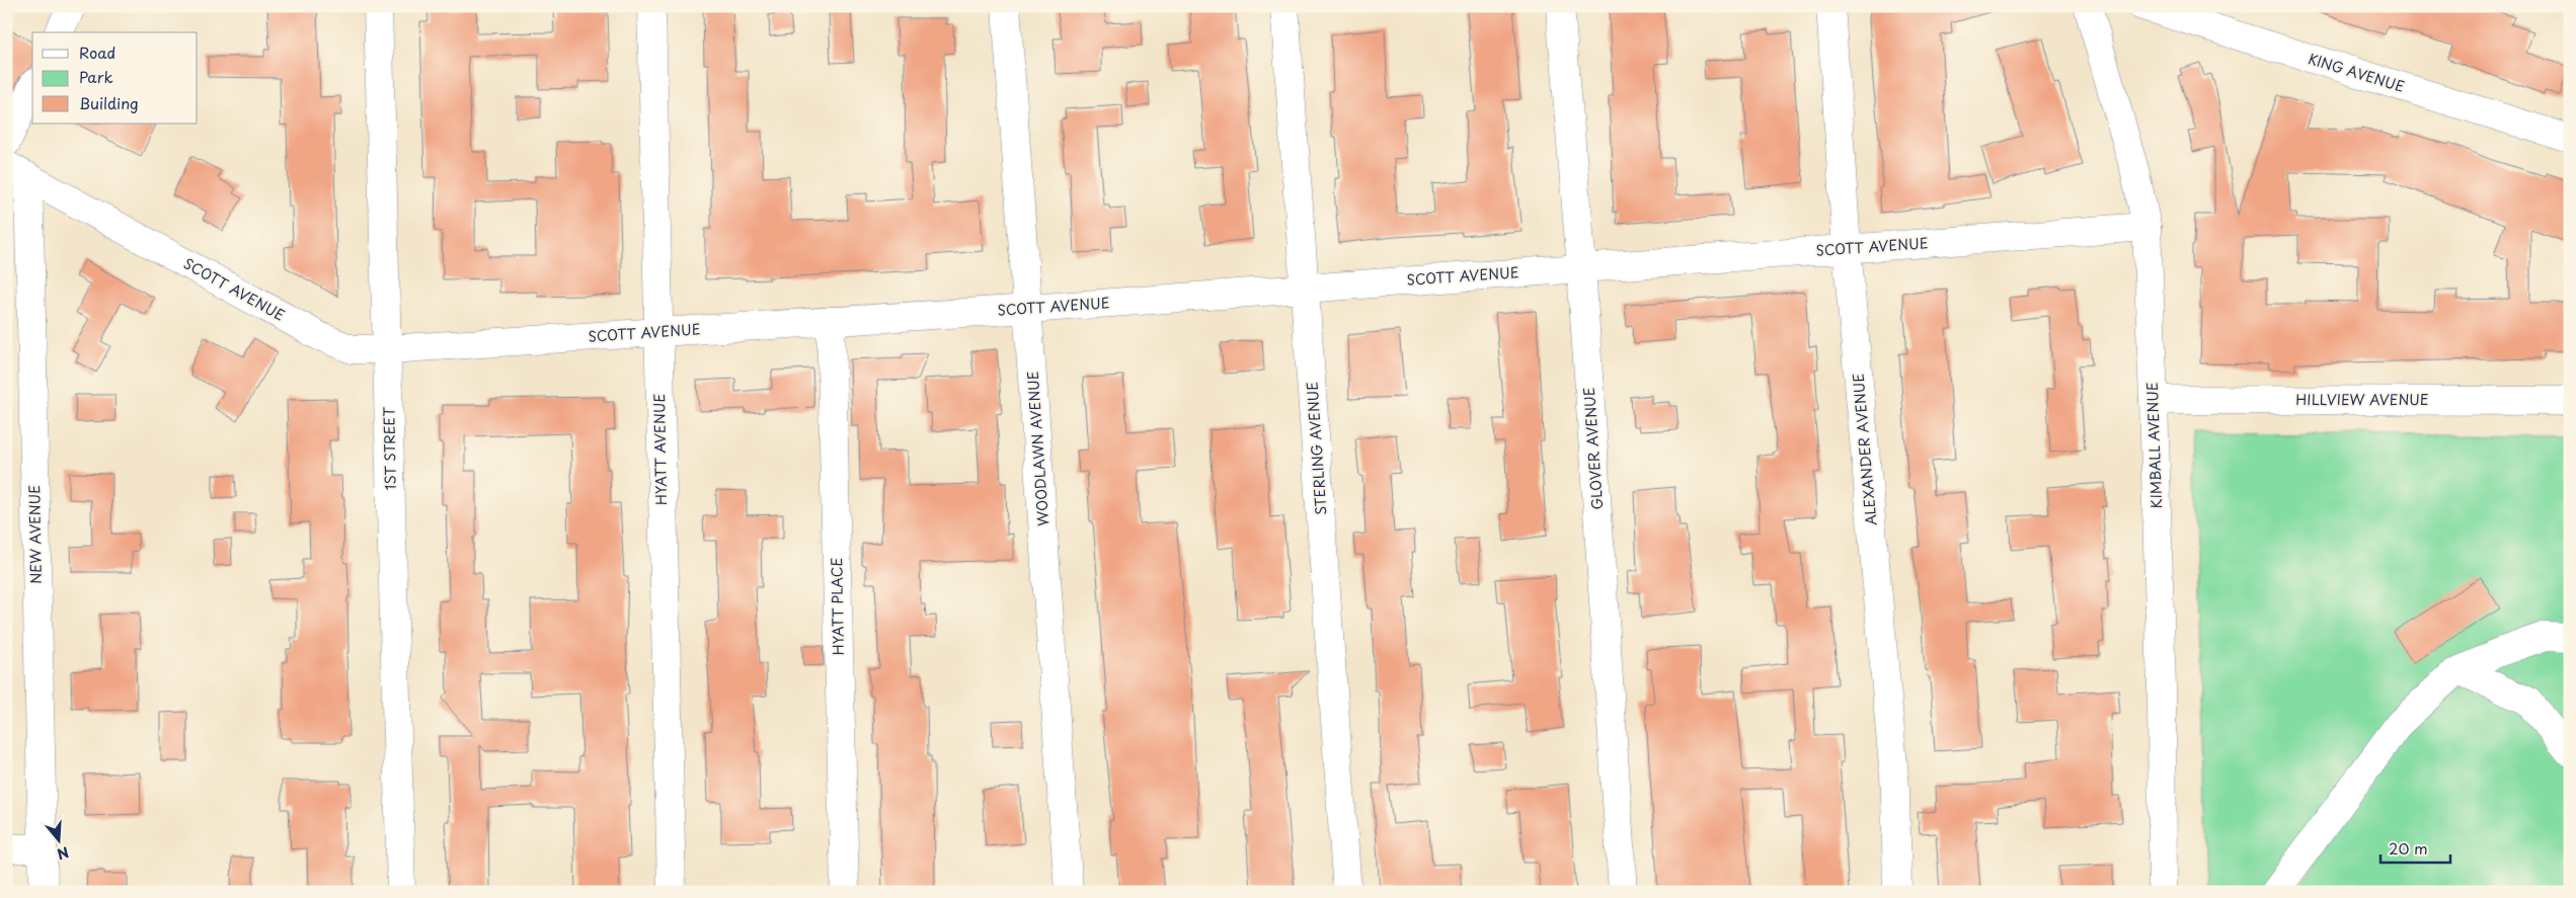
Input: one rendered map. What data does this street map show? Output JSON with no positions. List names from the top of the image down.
{
  "streets": {
    "street": [
      "KING AVENUE",
      "SCOTT AVENUE",
      "HILLVIEW AVENUE",
      "KIMBALL AVENUE",
      "1ST STREET",
      "WOODLAWN AVENUE",
      "STERLING AVENUE",
      "GLOVER AVENUE",
      "HYATT AVENUE",
      "ALEXANDER AVENUE",
      "NEW AVENUE",
      "HYATT PLACE"
    ]
  },
  "crossings": [
    ["SCOTT AVENUE", "KIMBALL AVENUE"],
    ["SCOTT AVENUE", "1ST STREET"],
    ["SCOTT AVENUE", "WOODLAWN AVENUE"],
    ["SCOTT AVENUE", "STERLING AVENUE"],
    ["SCOTT AVENUE", "GLOVER AVENUE"],
    ["SCOTT AVENUE", "HYATT AVENUE"],
    ["SCOTT AVENUE", "ALEXANDER AVENUE"],
    ["SCOTT AVENUE", "NEW AVENUE"],
    ["SCOTT AVENUE", "HYATT PLACE"],
    ["HILLVIEW AVENUE", "KIMBALL AVENUE"]
  ],
  "legend": ["Road", "Park", "Building"],
  "scale_bar": "20 m",
  "north": "bottom"
}
